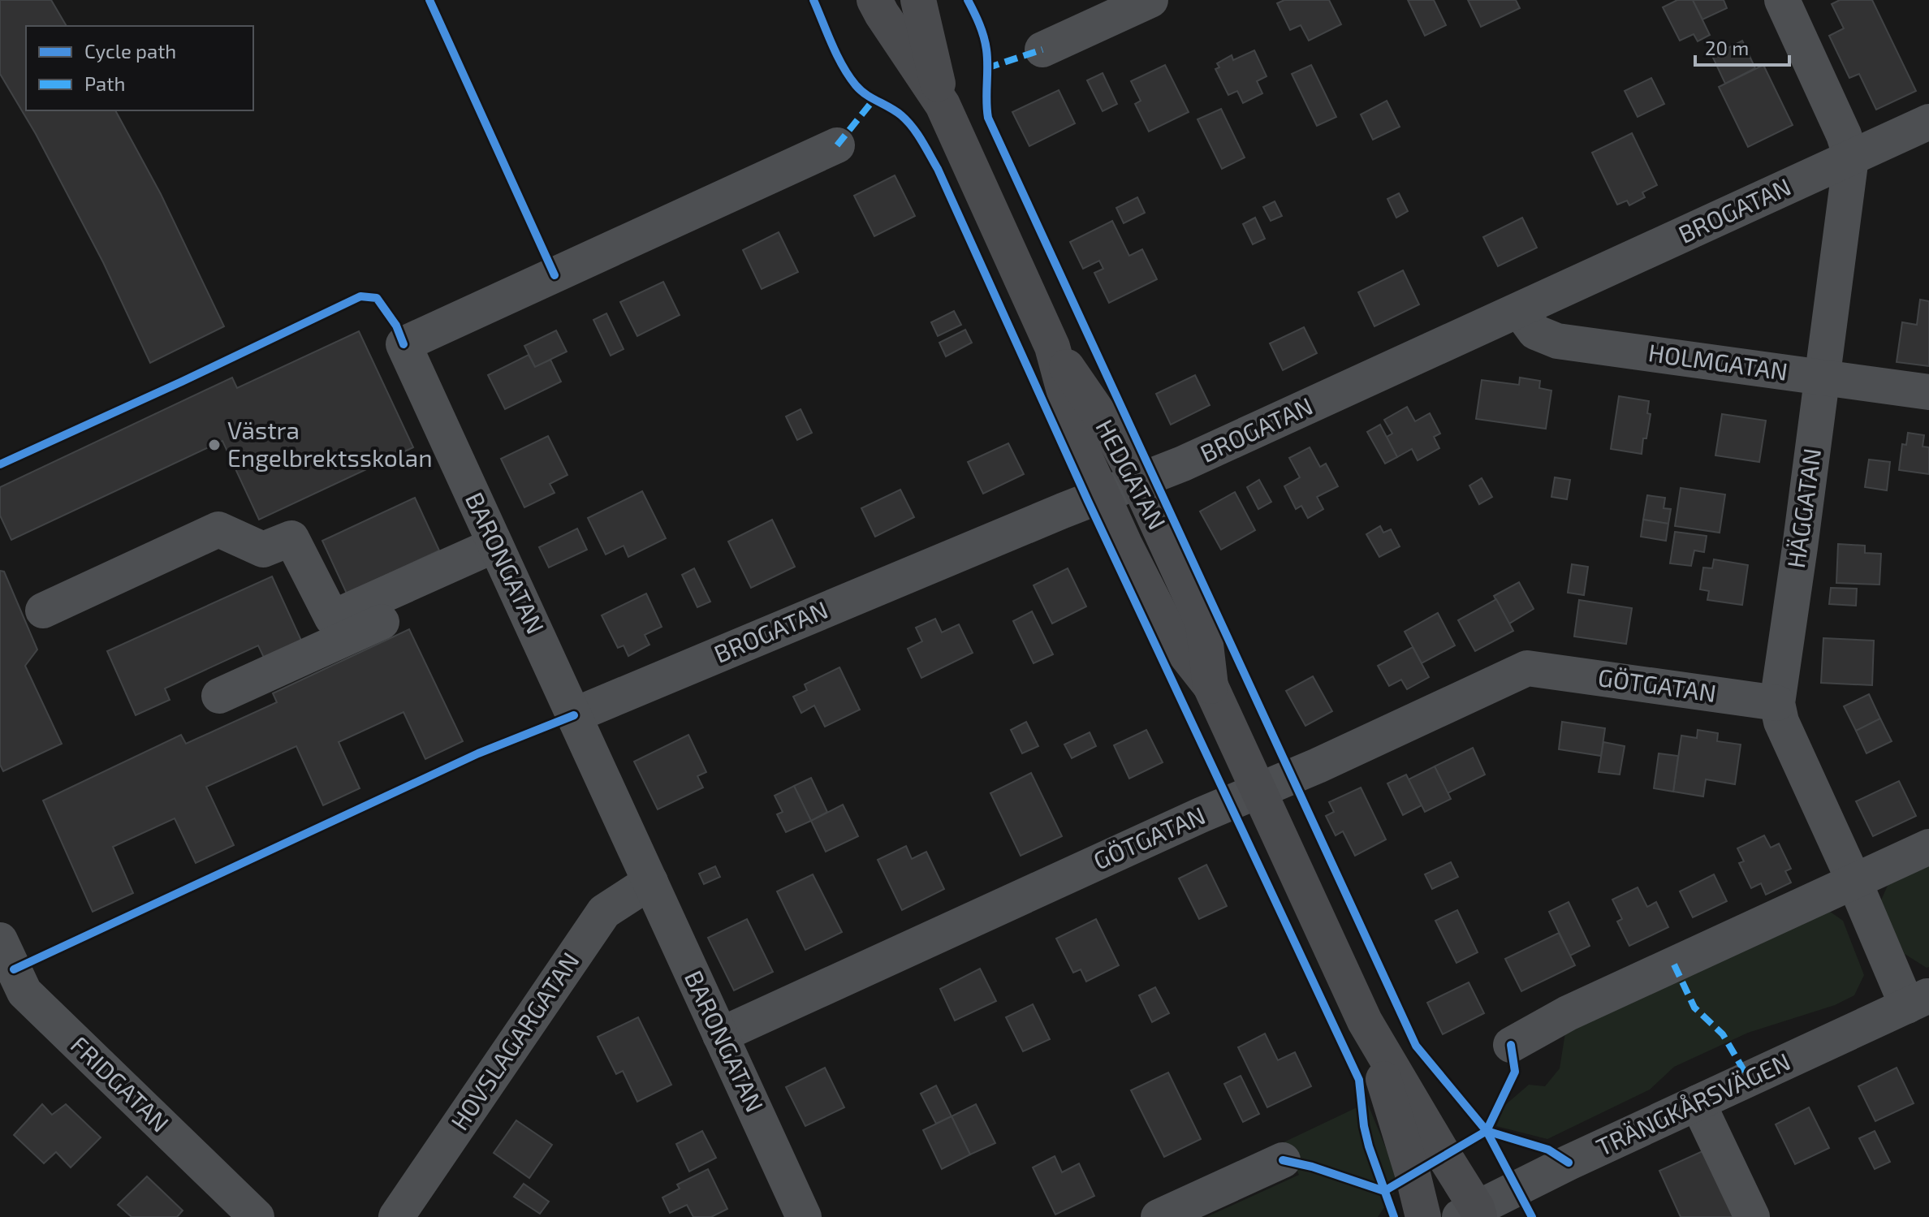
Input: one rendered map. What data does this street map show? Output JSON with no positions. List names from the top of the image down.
{
  "streets": {
    "main road": ["HEDGATAN"],
    "street": [
      "BROGATAN",
      "HOLMGATAN",
      "HÄGGATAN",
      "BARONGATAN",
      "GÖTGATAN",
      "HOVSLAGARGATAN",
      "FRIDGATAN",
      "TRÄNGKÅRSVÄGEN"
    ]
  },
  "crossings": [
    ["BROGATAN", "HOLMGATAN"],
    ["BROGATAN", "HEDGATAN"],
    ["BROGATAN", "HÄGGATAN"],
    ["BROGATAN", "BARONGATAN"],
    ["HOLMGATAN", "HÄGGATAN"],
    ["HEDGATAN", "GÖTGATAN"],
    ["HÄGGATAN", "GÖTGATAN"],
    ["HÄGGATAN", "TRÄNGKÅRSVÄGEN"],
    ["BARONGATAN", "GÖTGATAN"],
    ["BARONGATAN", "HOVSLAGARGATAN"]
  ],
  "places": ["Västra Engelbrektsskolan"],
  "legend": ["Cycle path", "Path"],
  "scale_bar": "20 m"
}
